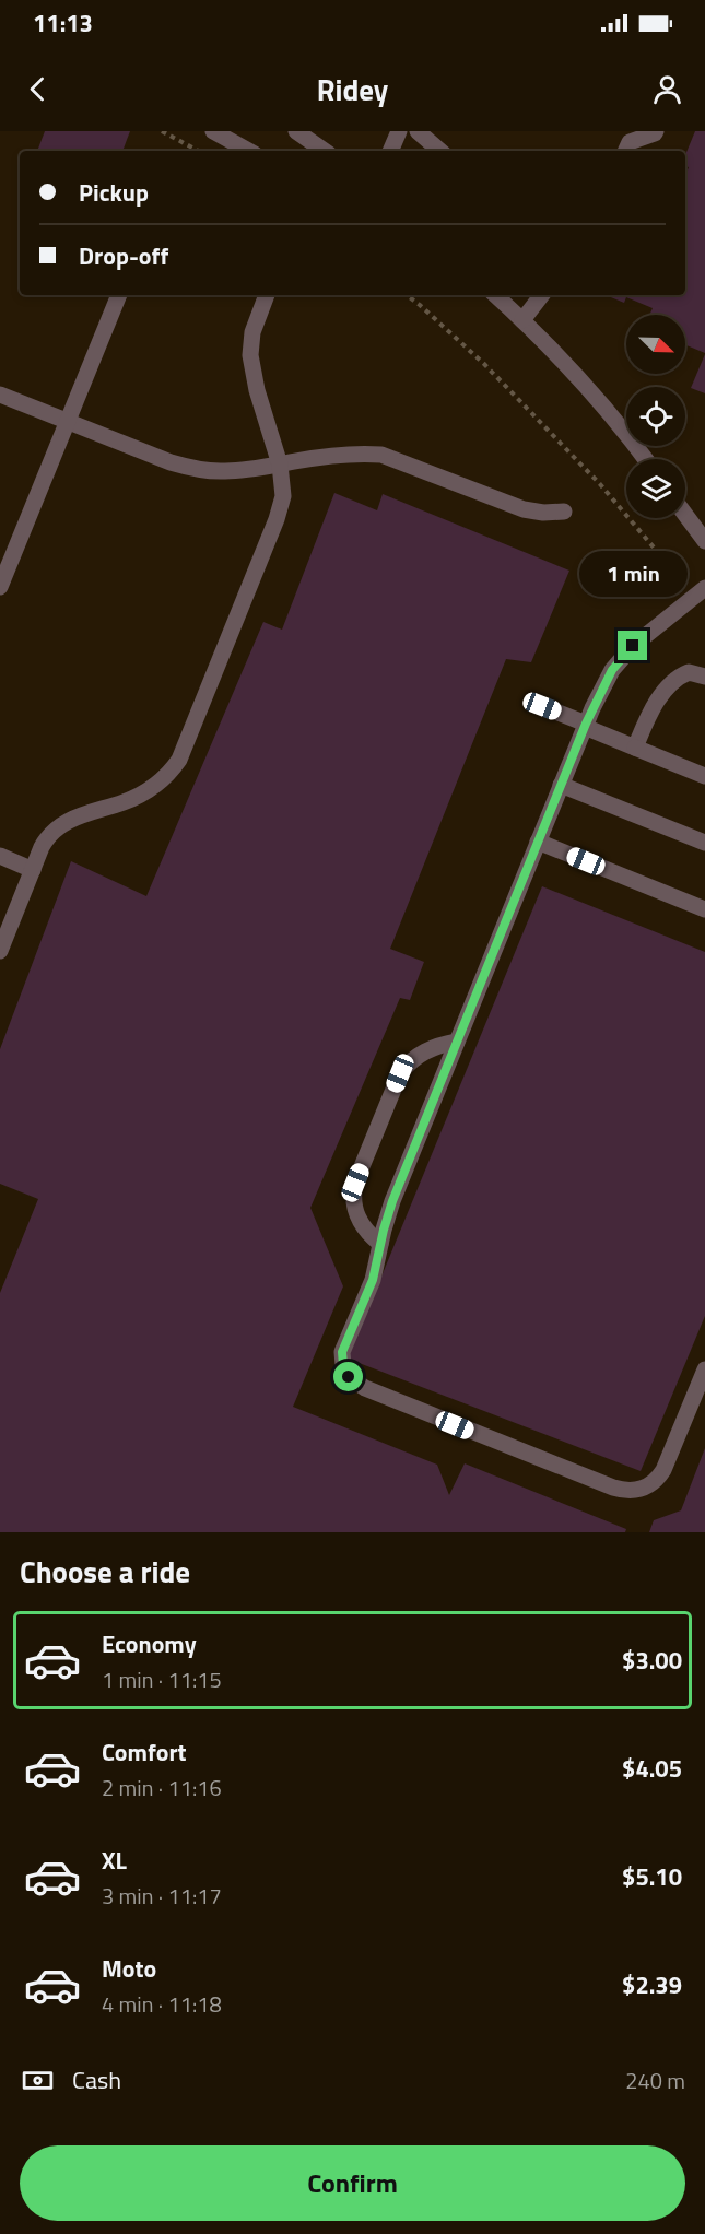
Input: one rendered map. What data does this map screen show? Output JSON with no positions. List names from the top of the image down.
{
  "north": "bottom right",
  "page": {
    "status": "11:13",
    "header": "Ridey",
    "banner": ["Pickup", "Drop-off"],
    "bubble": "1 min",
    "heading": "Choose a ride",
    "list": [
      {
        "name": "Economy",
        "note": "1 min · 11:15",
        "value": "$3.00"
      },
      {
        "name": "Comfort",
        "note": "2 min · 11:16",
        "value": "$4.05"
      },
      {
        "name": "XL",
        "note": "3 min · 11:17",
        "value": "$5.10"
      },
      {
        "name": "Moto",
        "note": "4 min · 11:18",
        "value": "$2.39"
      }
    ],
    "pay": ["Cash", "240 m"],
    "buttons": "Confirm"
  }
}
